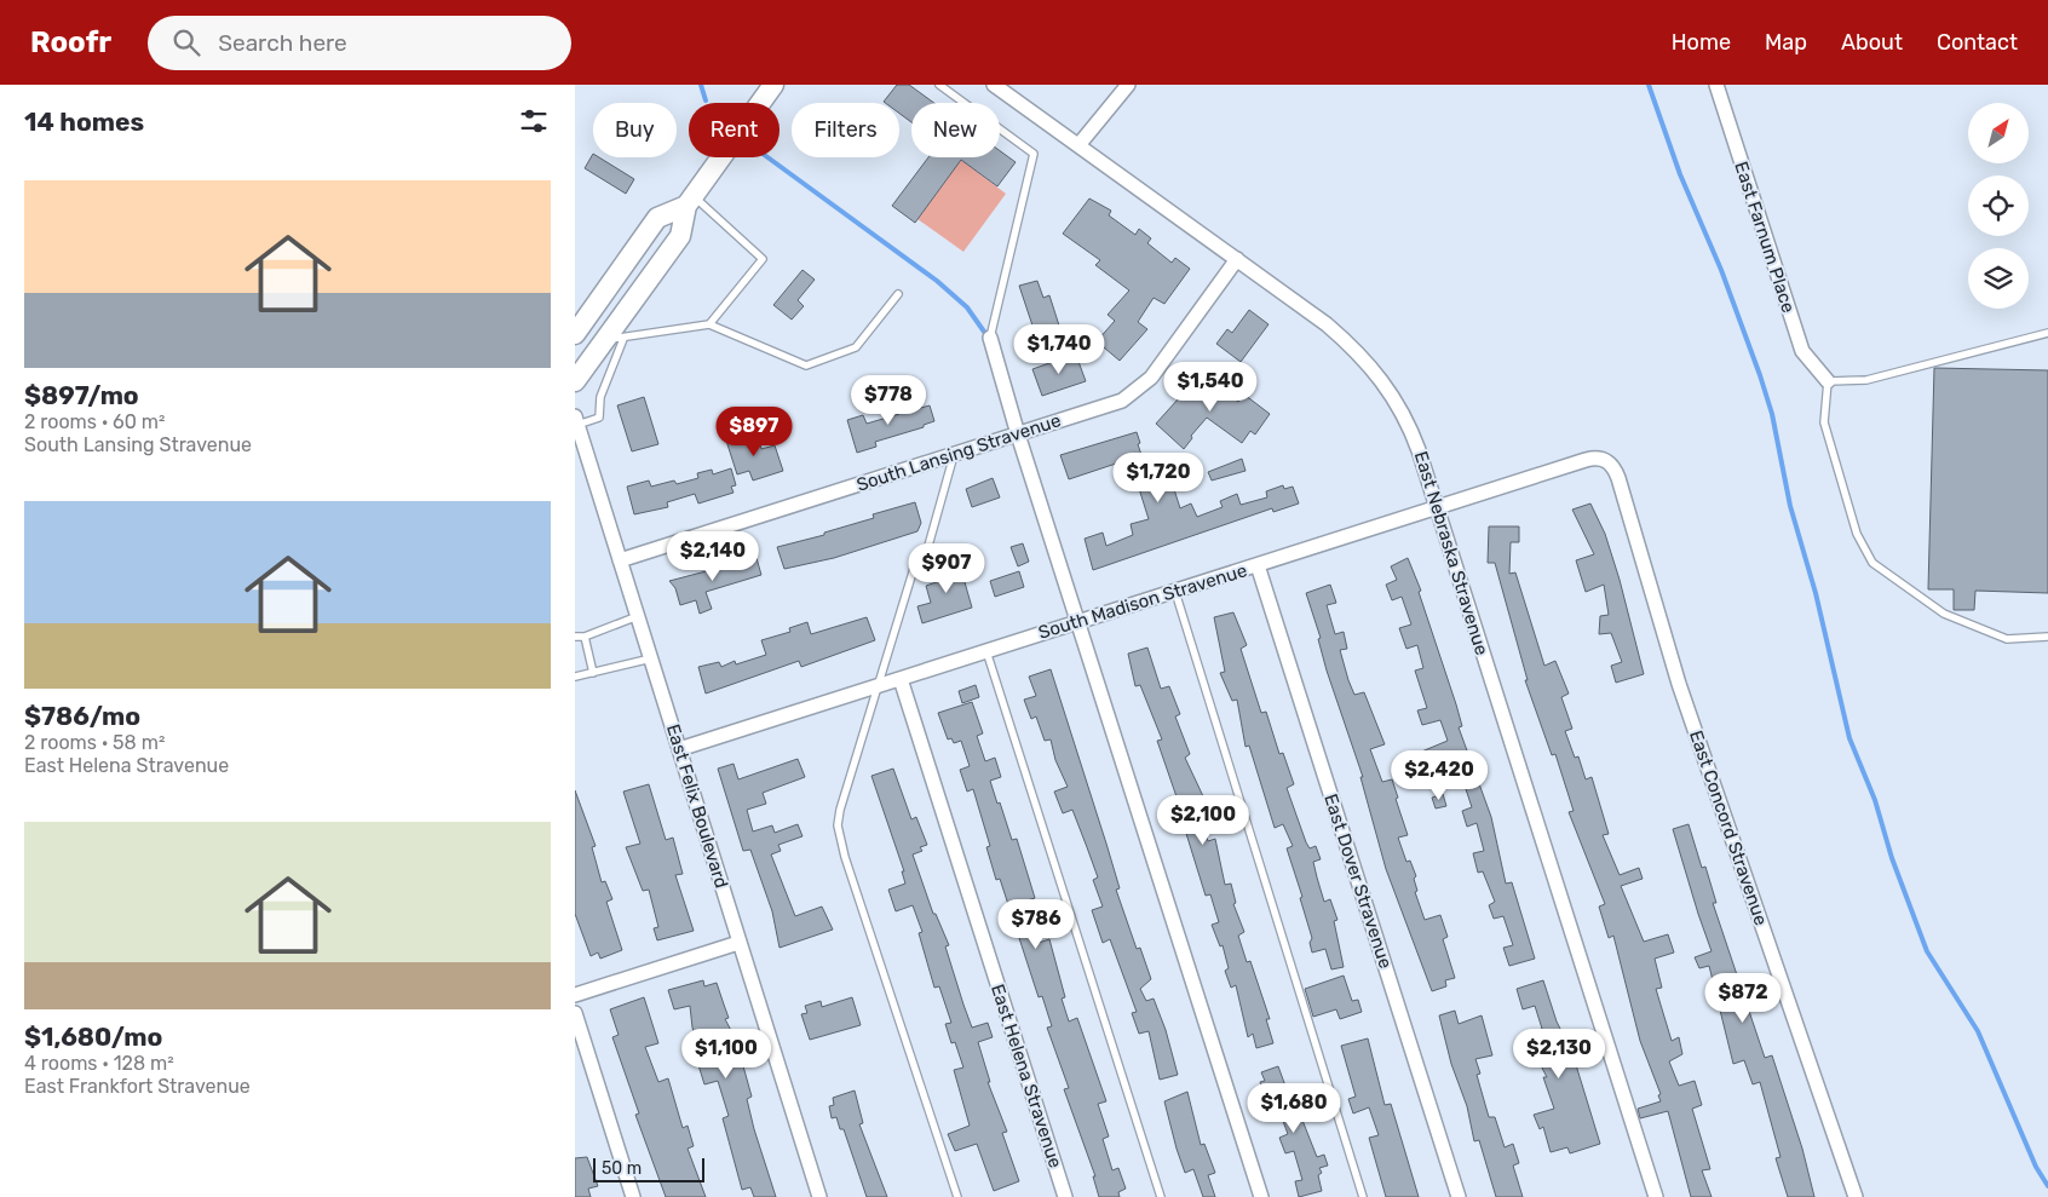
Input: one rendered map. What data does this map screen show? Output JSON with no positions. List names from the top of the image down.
{
  "streets": {
    "street": [
      "East Farnum Place",
      "South Lansing Stravenue",
      "East Nebraska Stravenue",
      "South Madison Stravenue",
      "East Felix Boulevard",
      "East Concord Stravenue",
      "East Dover Stravenue",
      "East Helena Stravenue"
    ]
  },
  "crossings": [
    ["South Lansing Stravenue", "East Nebraska Stravenue"],
    ["South Lansing Stravenue", "East Felix Boulevard"],
    ["East Nebraska Stravenue", "South Madison Stravenue"],
    ["South Madison Stravenue", "East Felix Boulevard"],
    ["South Madison Stravenue", "East Concord Stravenue"],
    ["South Madison Stravenue", "East Dover Stravenue"],
    ["South Madison Stravenue", "East Helena Stravenue"]
  ],
  "scale_bar": "50 m",
  "north": "top right",
  "page": {
    "header": "Roofr",
    "search": "Search here",
    "nav": [
      "Home",
      "Map",
      "About",
      "Contact"
    ],
    "heading": "14 homes",
    "chip": [
      "Buy",
      "Rent",
      "Filters",
      "New"
    ],
    "list": [
      {
        "name": "$897/mo",
        "note": "2 rooms · 60 m² · South Lansing Stravenue"
      },
      {
        "name": "$786/mo",
        "note": "2 rooms · 58 m² · East Helena Stravenue"
      },
      {
        "name": "$1,680/mo",
        "note": "4 rooms · 128 m² · East Frankfort Stravenue"
      }
    ],
    "price": [
      "$1,740",
      "$1,540",
      "$778",
      "$897",
      "$1,720",
      "$2,140",
      "$907",
      "$2,420",
      "$2,100",
      "$786",
      "$872",
      "$1,100",
      "$2,130",
      "$1,680"
    ],
    "scale": "50 m"
  }
}
